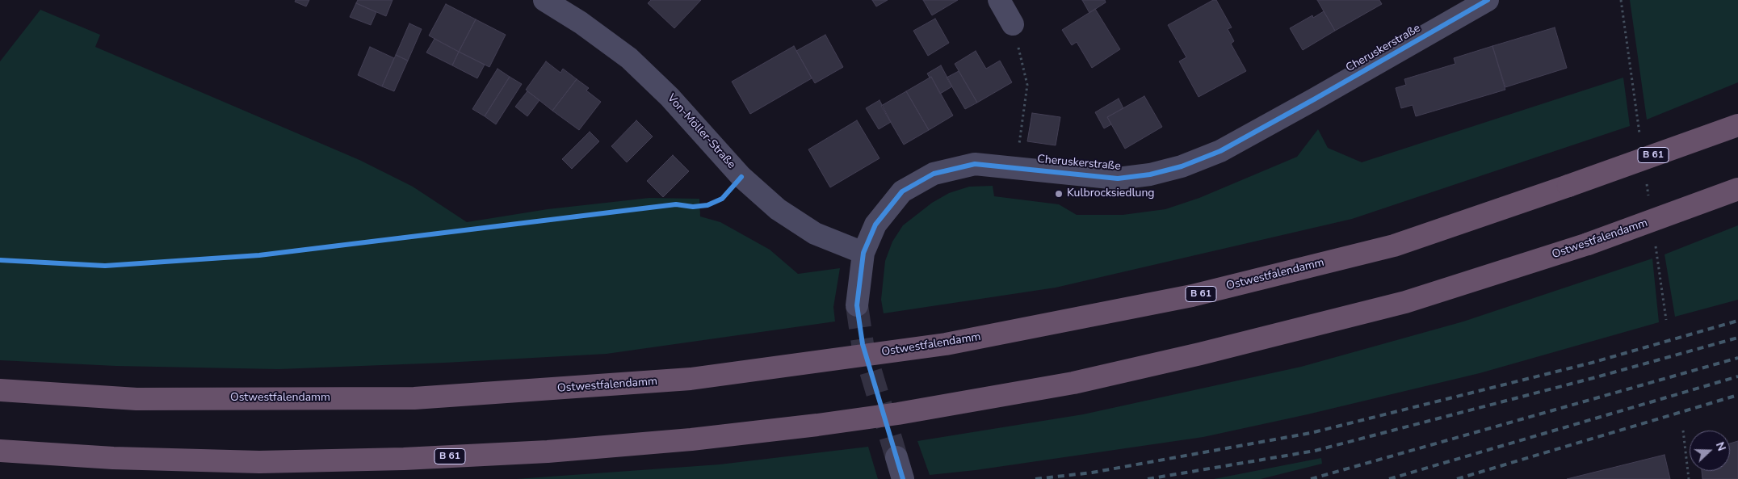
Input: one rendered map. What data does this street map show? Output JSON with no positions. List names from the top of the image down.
{
  "streets": {
    "highway": ["B 61", "Ostwestfalendamm"],
    "street": ["Cheruskerstraße", "Von-Möller-Straße"]
  },
  "crossings": [
    ["Cheruskerstraße", "Von-Möller-Straße"]
  ],
  "places": ["Kulbrocksiedlung"],
  "north": "right"
}
